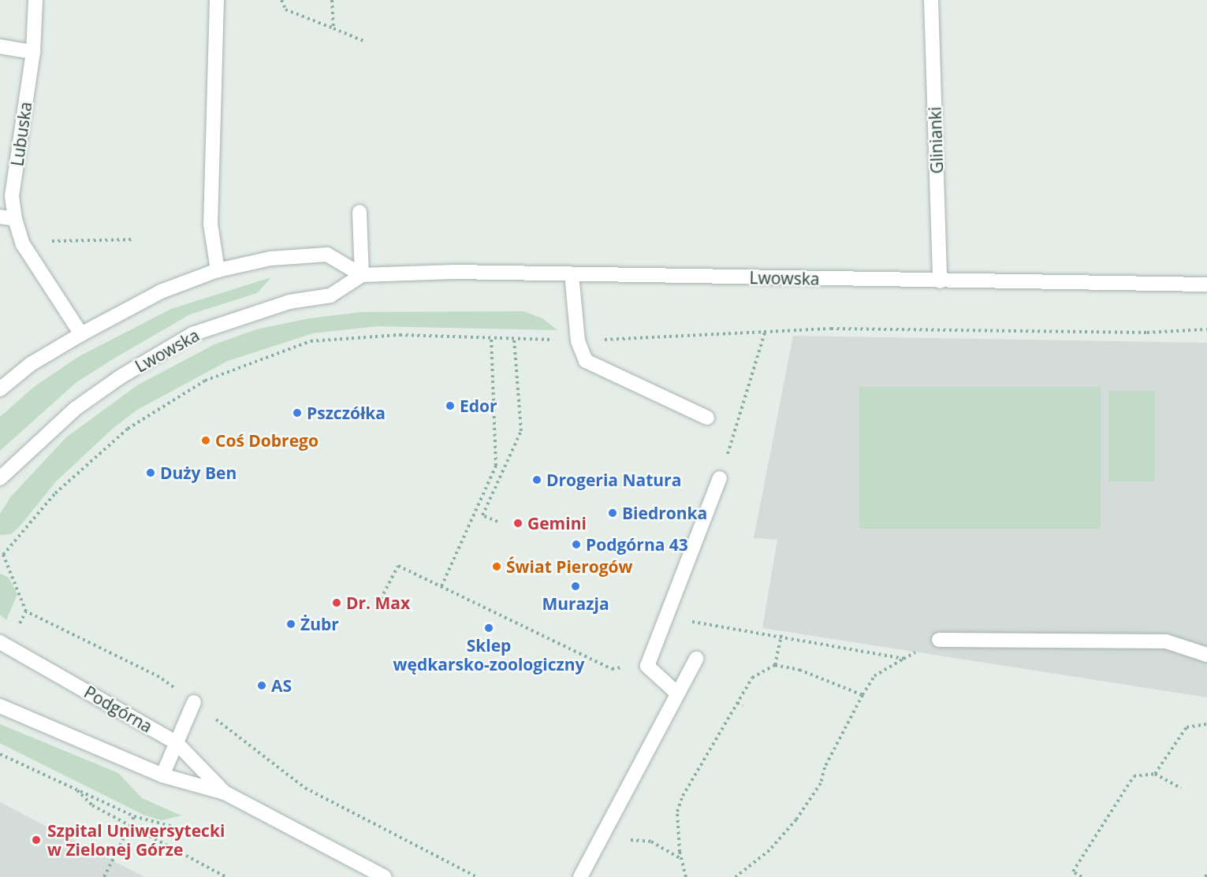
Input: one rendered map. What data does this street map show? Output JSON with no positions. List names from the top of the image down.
{
  "streets": {
    "street": [
      "Lubuska",
      "Glinianki",
      "Lwowska",
      "Podgórna"
    ]
  },
  "crossings": [
    ["Glinianki", "Lwowska"]
  ],
  "places": [
    "Edor",
    "Pszczółka",
    "Coś Dobrego",
    "Duży Ben",
    "Drogeria Natura",
    "Biedronka",
    "Gemini",
    "Podgórna 43",
    "Świat Pierogów",
    "Murazja",
    "Dr. Max",
    "Żubr",
    "Sklep wędkarsko-zoologiczny",
    "AS",
    "Szpital Uniwersytecki w Zielonej Górze"
  ]
}
